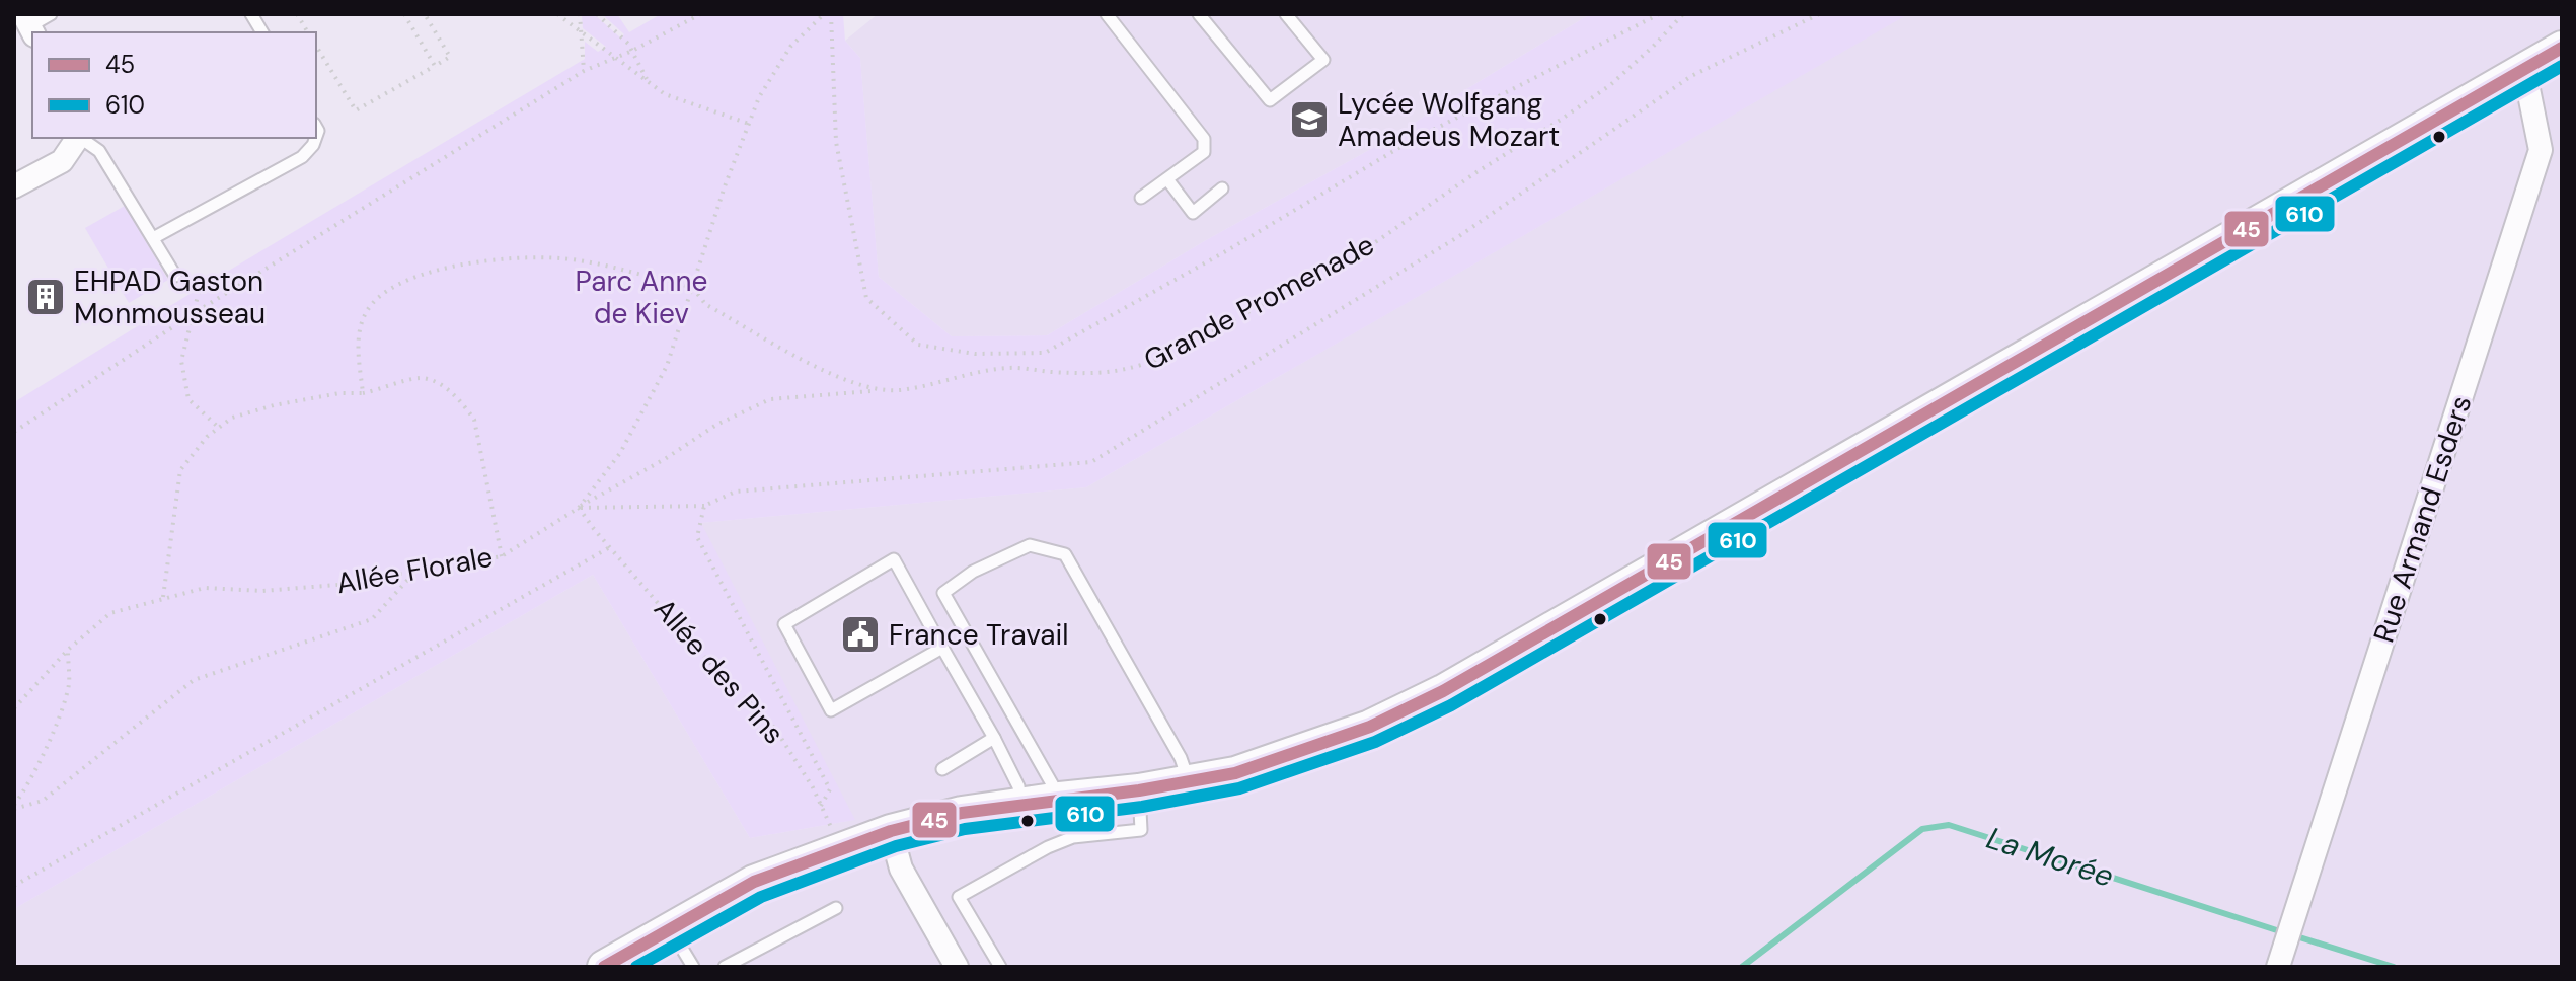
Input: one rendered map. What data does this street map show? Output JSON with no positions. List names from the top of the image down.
{
  "streets": {
    "street": ["Rue Armand Esders"],
    "path": ["Grande Promenade", "Allée Florale", "Allée des Pins"]
  },
  "crossings": [
    ["Grande Promenade", "Allée Florale"],
    ["Allée Florale", "Allée des Pins"]
  ],
  "water": ["La Morée"],
  "parks": ["Parc Anne de Kiev"],
  "places": {
    "school or university": ["Lycée Wolfgang Amadeus Mozart"],
    "building": ["EHPAD Gaston Monmousseau"],
    "public building": ["France Travail"]
  },
  "lines": ["transit line 45", "transit line 610"],
  "legend": ["45", "610"]
}
